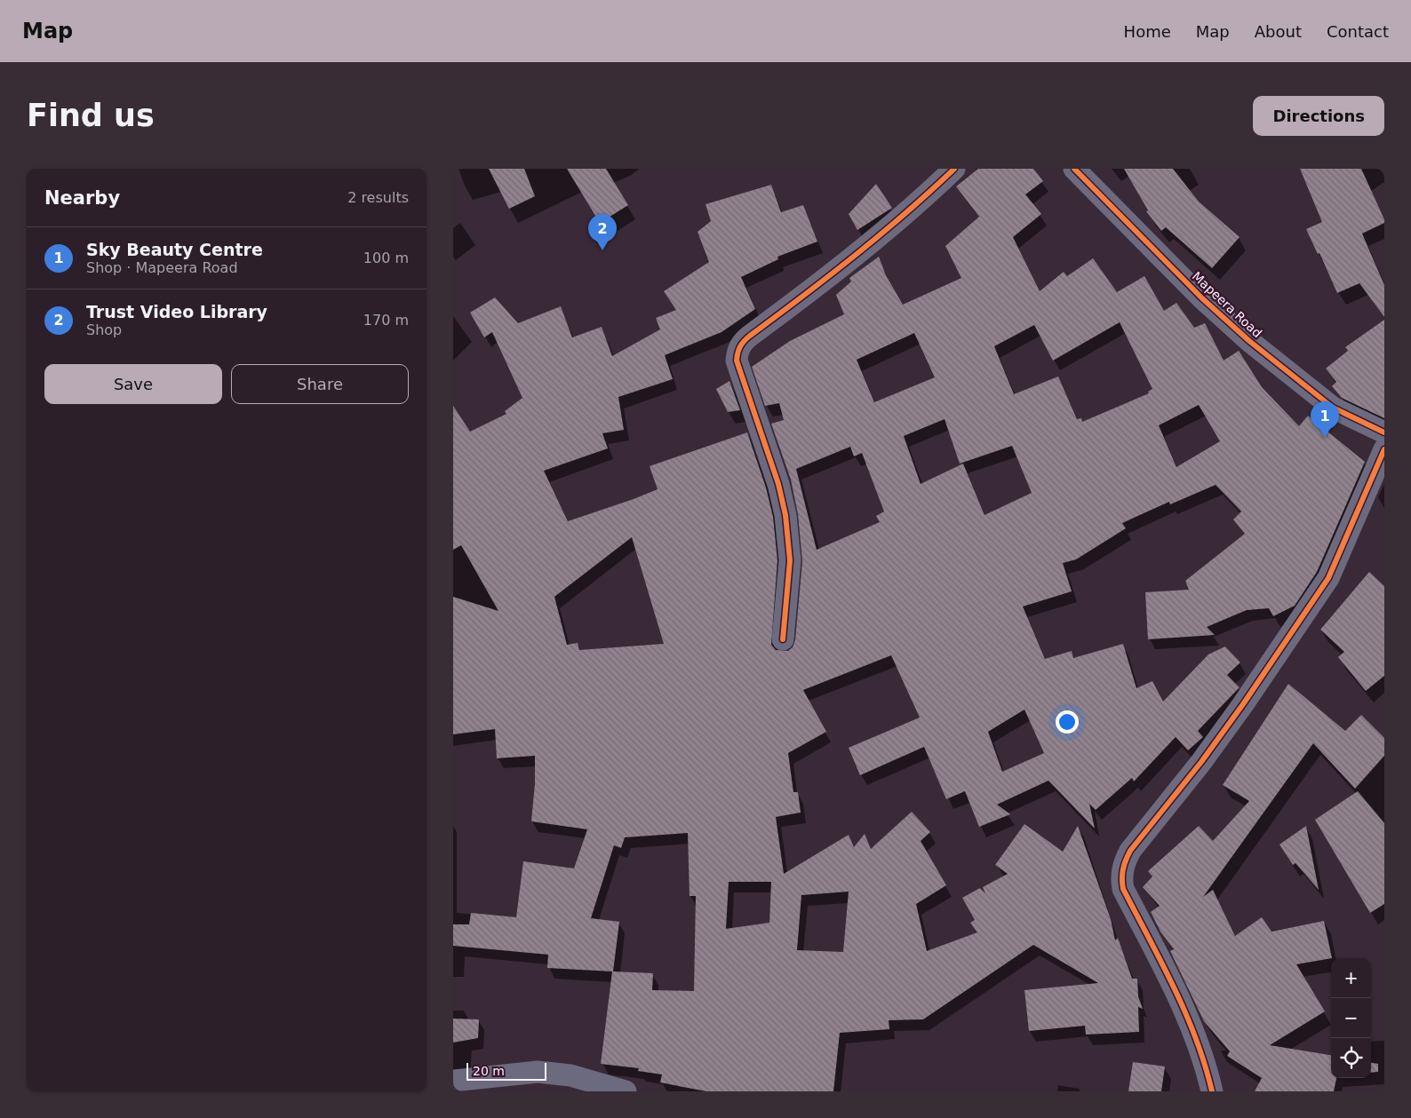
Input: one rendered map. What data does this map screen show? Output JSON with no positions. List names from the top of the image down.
{
  "streets": {
    "street": ["Mapeera Road"]
  },
  "scale_bar": "20 m",
  "page": {
    "header": "Map",
    "nav": [
      "Home",
      "Map",
      "About",
      "Contact"
    ],
    "buttons": [
      "Directions",
      ["Save", "Share"]
    ],
    "title": "Find us",
    "heading": ["Nearby", "2 results"],
    "pins": ["2", "1"],
    "list": [
      {
        "mark": "1",
        "name": "Sky Beauty Centre",
        "note": "Shop · Mapeera Road",
        "value": "100 m"
      },
      {
        "mark": "2",
        "name": "Trust Video Library",
        "note": "Shop",
        "value": "170 m"
      }
    ],
    "map_buttons": ["+", "−"],
    "scale": "20 m"
  }
}
